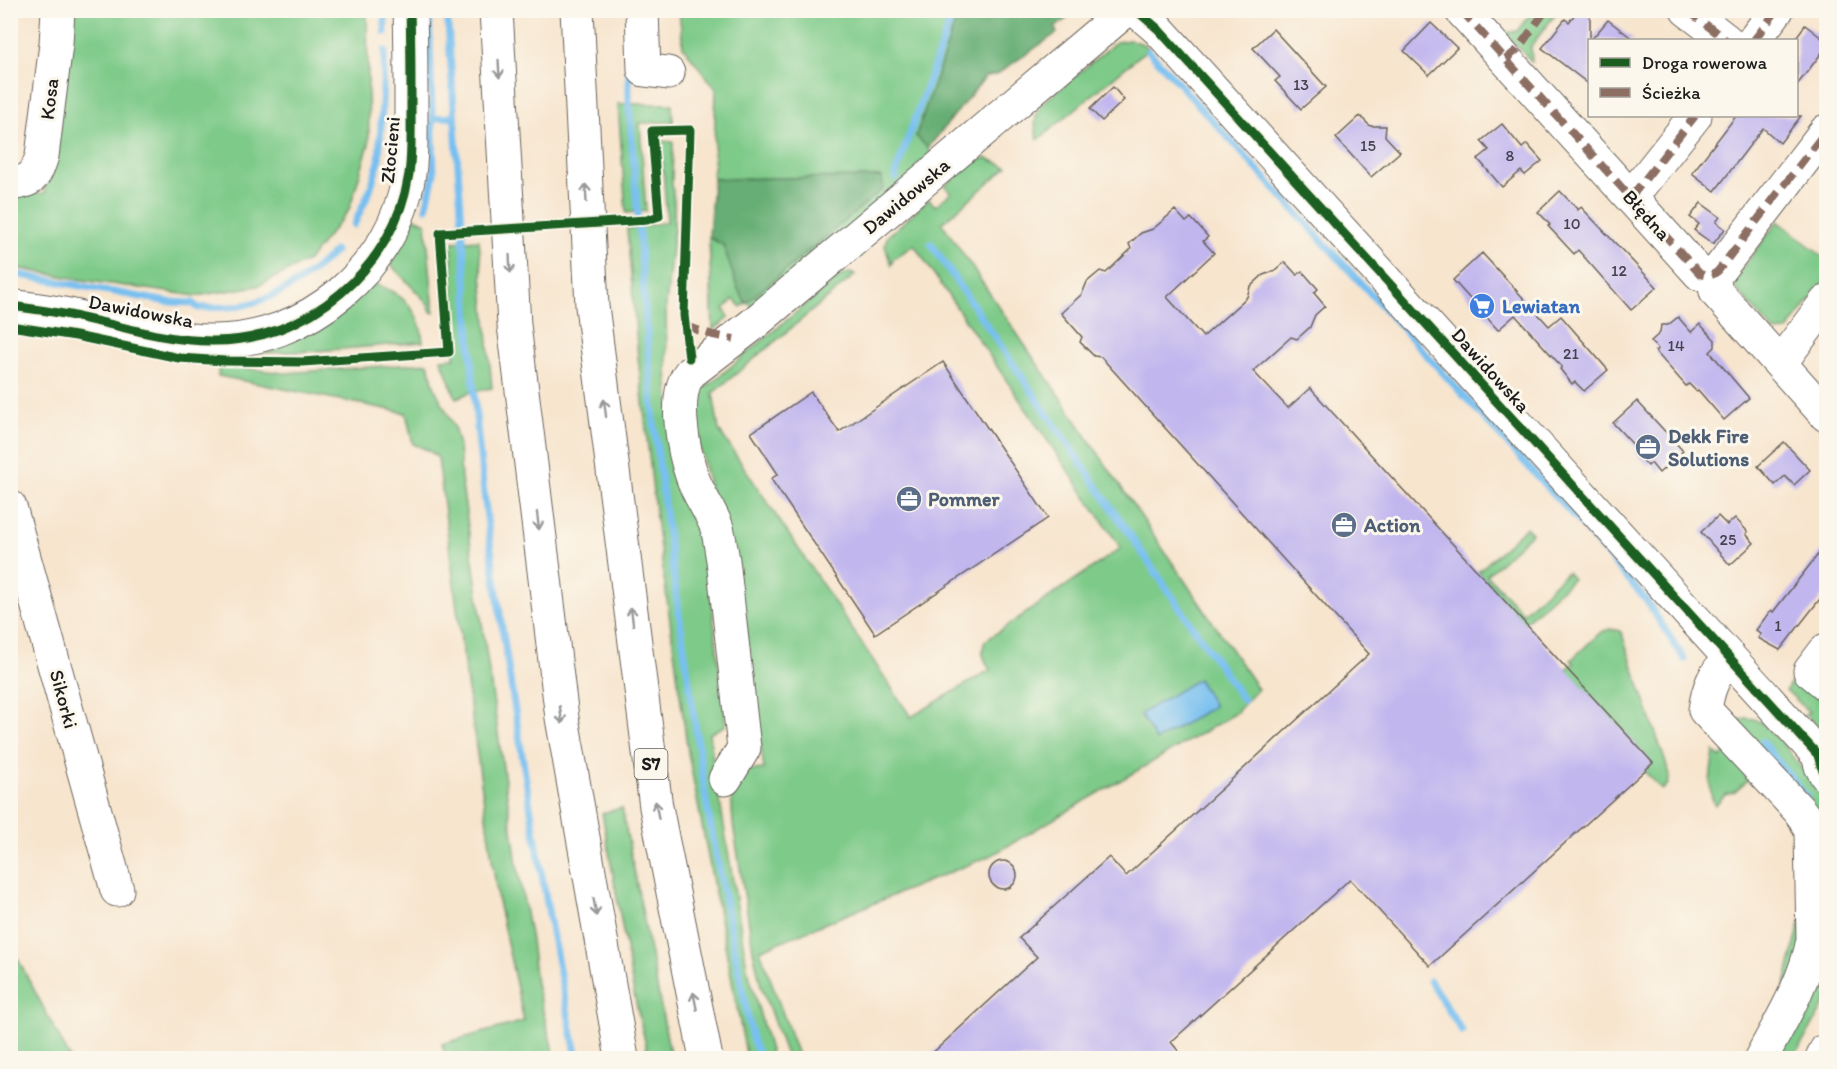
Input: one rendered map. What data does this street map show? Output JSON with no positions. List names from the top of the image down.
{
  "streets": {
    "main road": [
      "Kosa",
      "Złocieni",
      "Dawidowska",
      "Błędna",
      "Sikorki",
      "S7"
    ]
  },
  "crossings": [
    ["Złocieni", "Dawidowska"]
  ],
  "places": {
    "supermarket": ["Lewiatan"],
    "office": ["Dekk Fire Solutions", "Pommer", "Action"]
  },
  "house_numbers": [
    "13",
    "15",
    "8",
    "10",
    "12",
    "14",
    "21",
    "25",
    "1"
  ],
  "legend": ["Droga rowerowa", "Ścieżka"]
}
